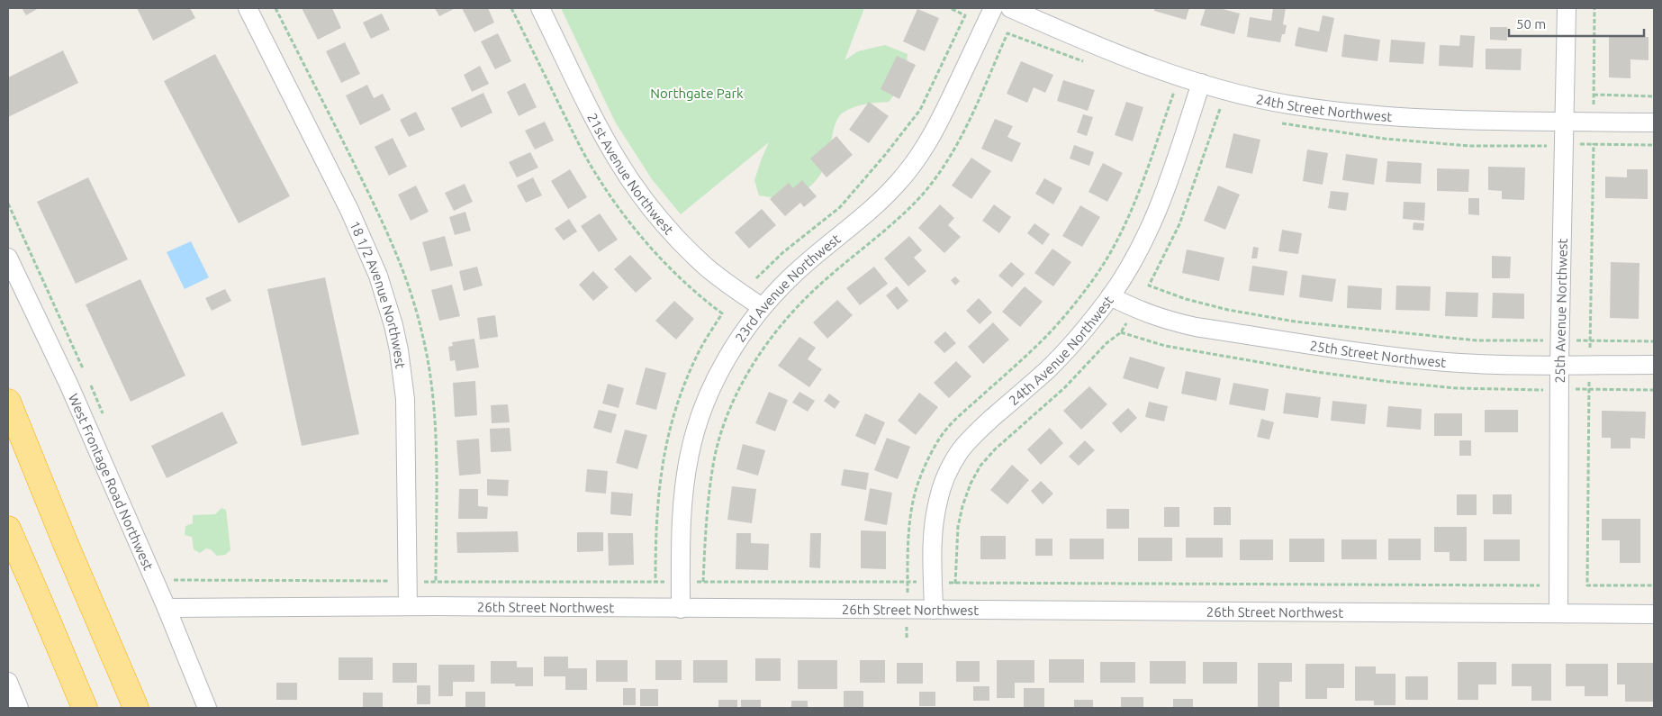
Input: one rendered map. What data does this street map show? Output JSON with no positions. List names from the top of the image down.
{
  "streets": {
    "street": [
      "24th Street Northwest",
      "21st Avenue Northwest",
      "23rd Avenue Northwest",
      "18 1/2 Avenue Northwest",
      "25th Avenue Northwest",
      "24th Avenue Northwest",
      "25th Street Northwest",
      "West Frontage Road Northwest",
      "26th Street Northwest"
    ]
  },
  "crossings": [
    ["24th Street Northwest", "25th Avenue Northwest"],
    ["24th Street Northwest", "24th Avenue Northwest"],
    ["21st Avenue Northwest", "23rd Avenue Northwest"],
    ["23rd Avenue Northwest", "26th Street Northwest"],
    ["18 1/2 Avenue Northwest", "26th Street Northwest"],
    ["25th Avenue Northwest", "25th Street Northwest"],
    ["25th Avenue Northwest", "26th Street Northwest"],
    ["24th Avenue Northwest", "25th Street Northwest"],
    ["24th Avenue Northwest", "26th Street Northwest"],
    ["West Frontage Road Northwest", "26th Street Northwest"]
  ],
  "parks": ["Northgate Park"],
  "scale_bar": "50 m"
}
